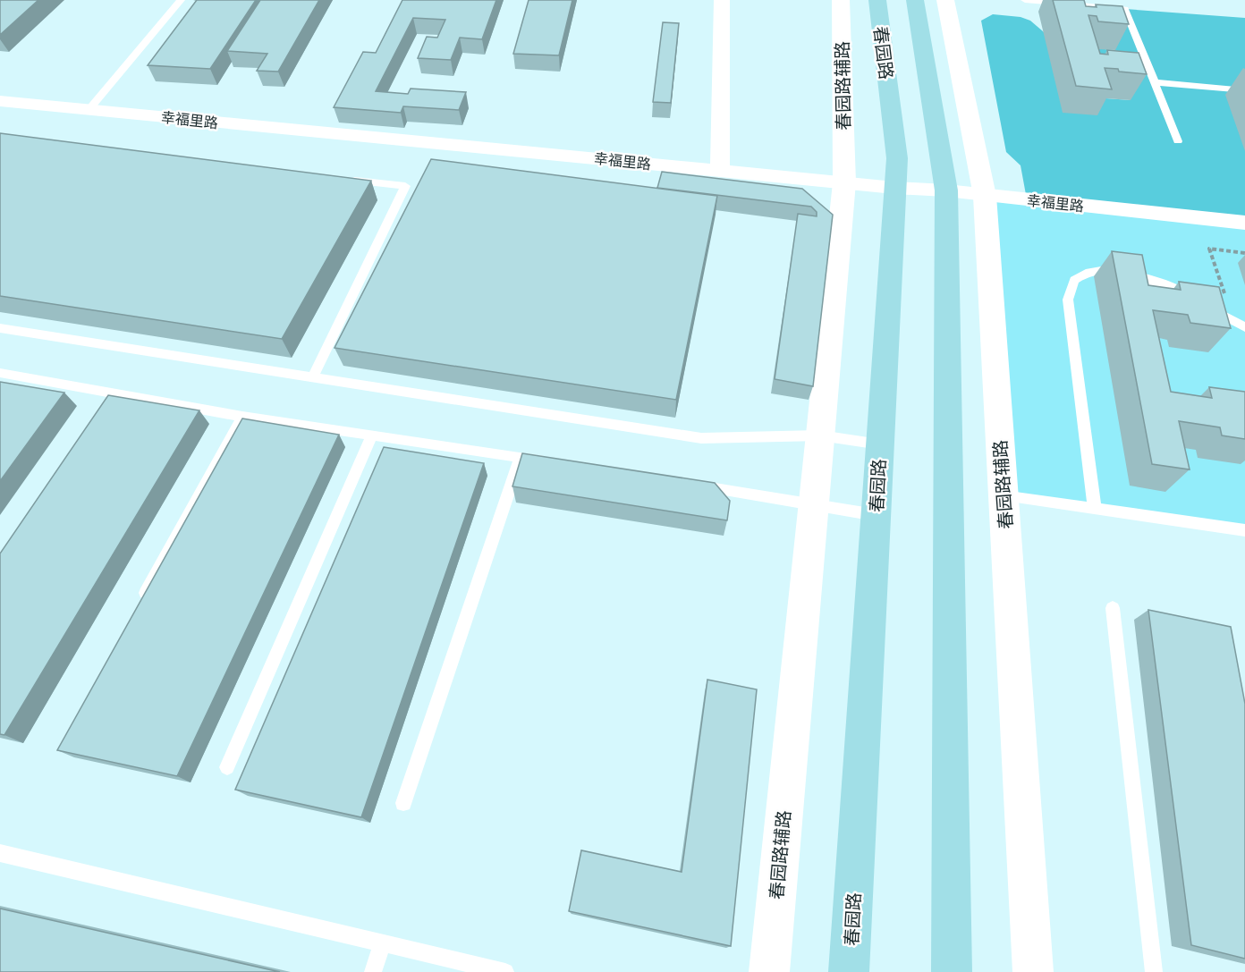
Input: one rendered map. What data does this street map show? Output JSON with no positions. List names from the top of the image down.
{
  "streets": {
    "main road": ["春园路"],
    "street": ["春园路辅路", "幸福里路"]
  },
  "crossings": [
    ["春园路", "幸福里路"],
    ["春园路辅路", "幸福里路"]
  ]
}
